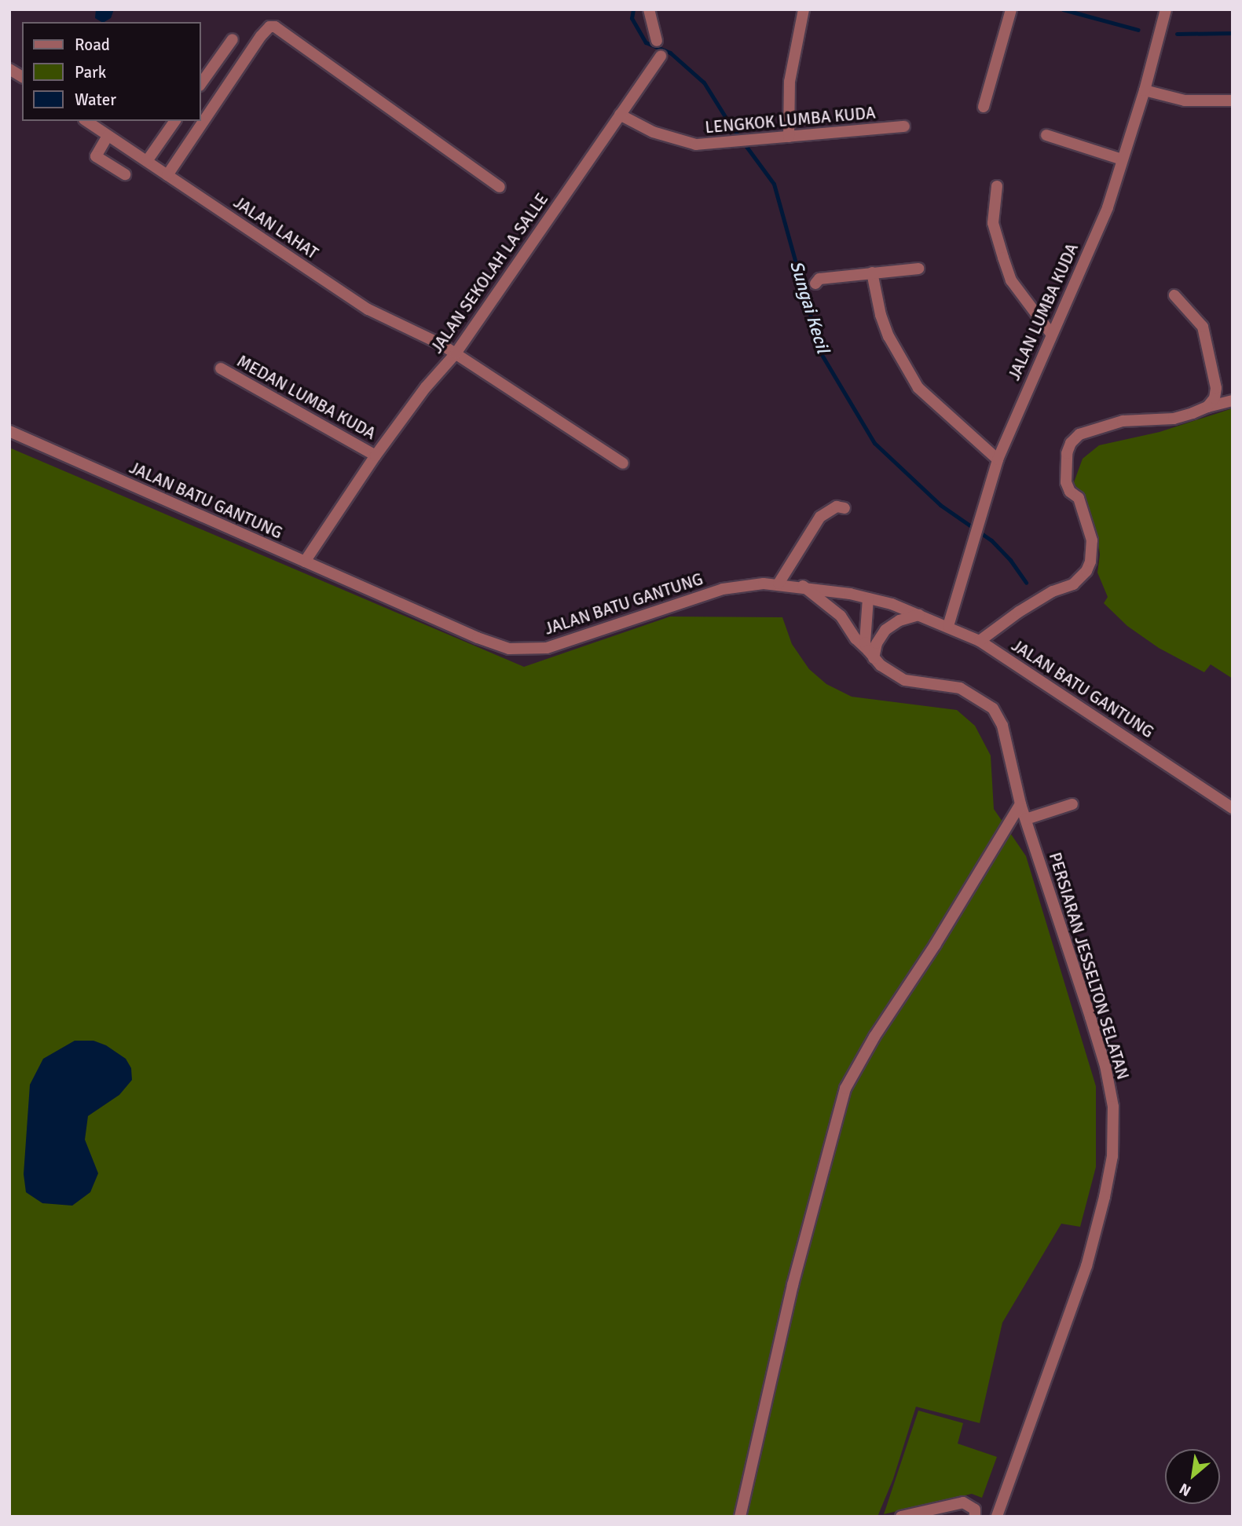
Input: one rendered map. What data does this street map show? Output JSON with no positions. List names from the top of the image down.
{
  "streets": {
    "street": [
      "LENGKOK LUMBA KUDA",
      "JALAN LAHAT",
      "JALAN SEKOLAH LA SALLE",
      "JALAN LUMBA KUDA",
      "MEDAN LUMBA KUDA",
      "JALAN BATU GANTUNG",
      "PERSIARAN JESSELTON SELATAN"
    ]
  },
  "crossings": [
    ["LENGKOK LUMBA KUDA", "JALAN SEKOLAH LA SALLE"],
    ["JALAN LAHAT", "JALAN SEKOLAH LA SALLE"],
    ["JALAN SEKOLAH LA SALLE", "MEDAN LUMBA KUDA"],
    ["JALAN SEKOLAH LA SALLE", "JALAN BATU GANTUNG"],
    ["JALAN LUMBA KUDA", "JALAN BATU GANTUNG"],
    ["JALAN BATU GANTUNG", "PERSIARAN JESSELTON SELATAN"]
  ],
  "water": ["Sungai Kecil"],
  "legend": ["Road", "Park", "Water"],
  "north": "bottom left"
}
